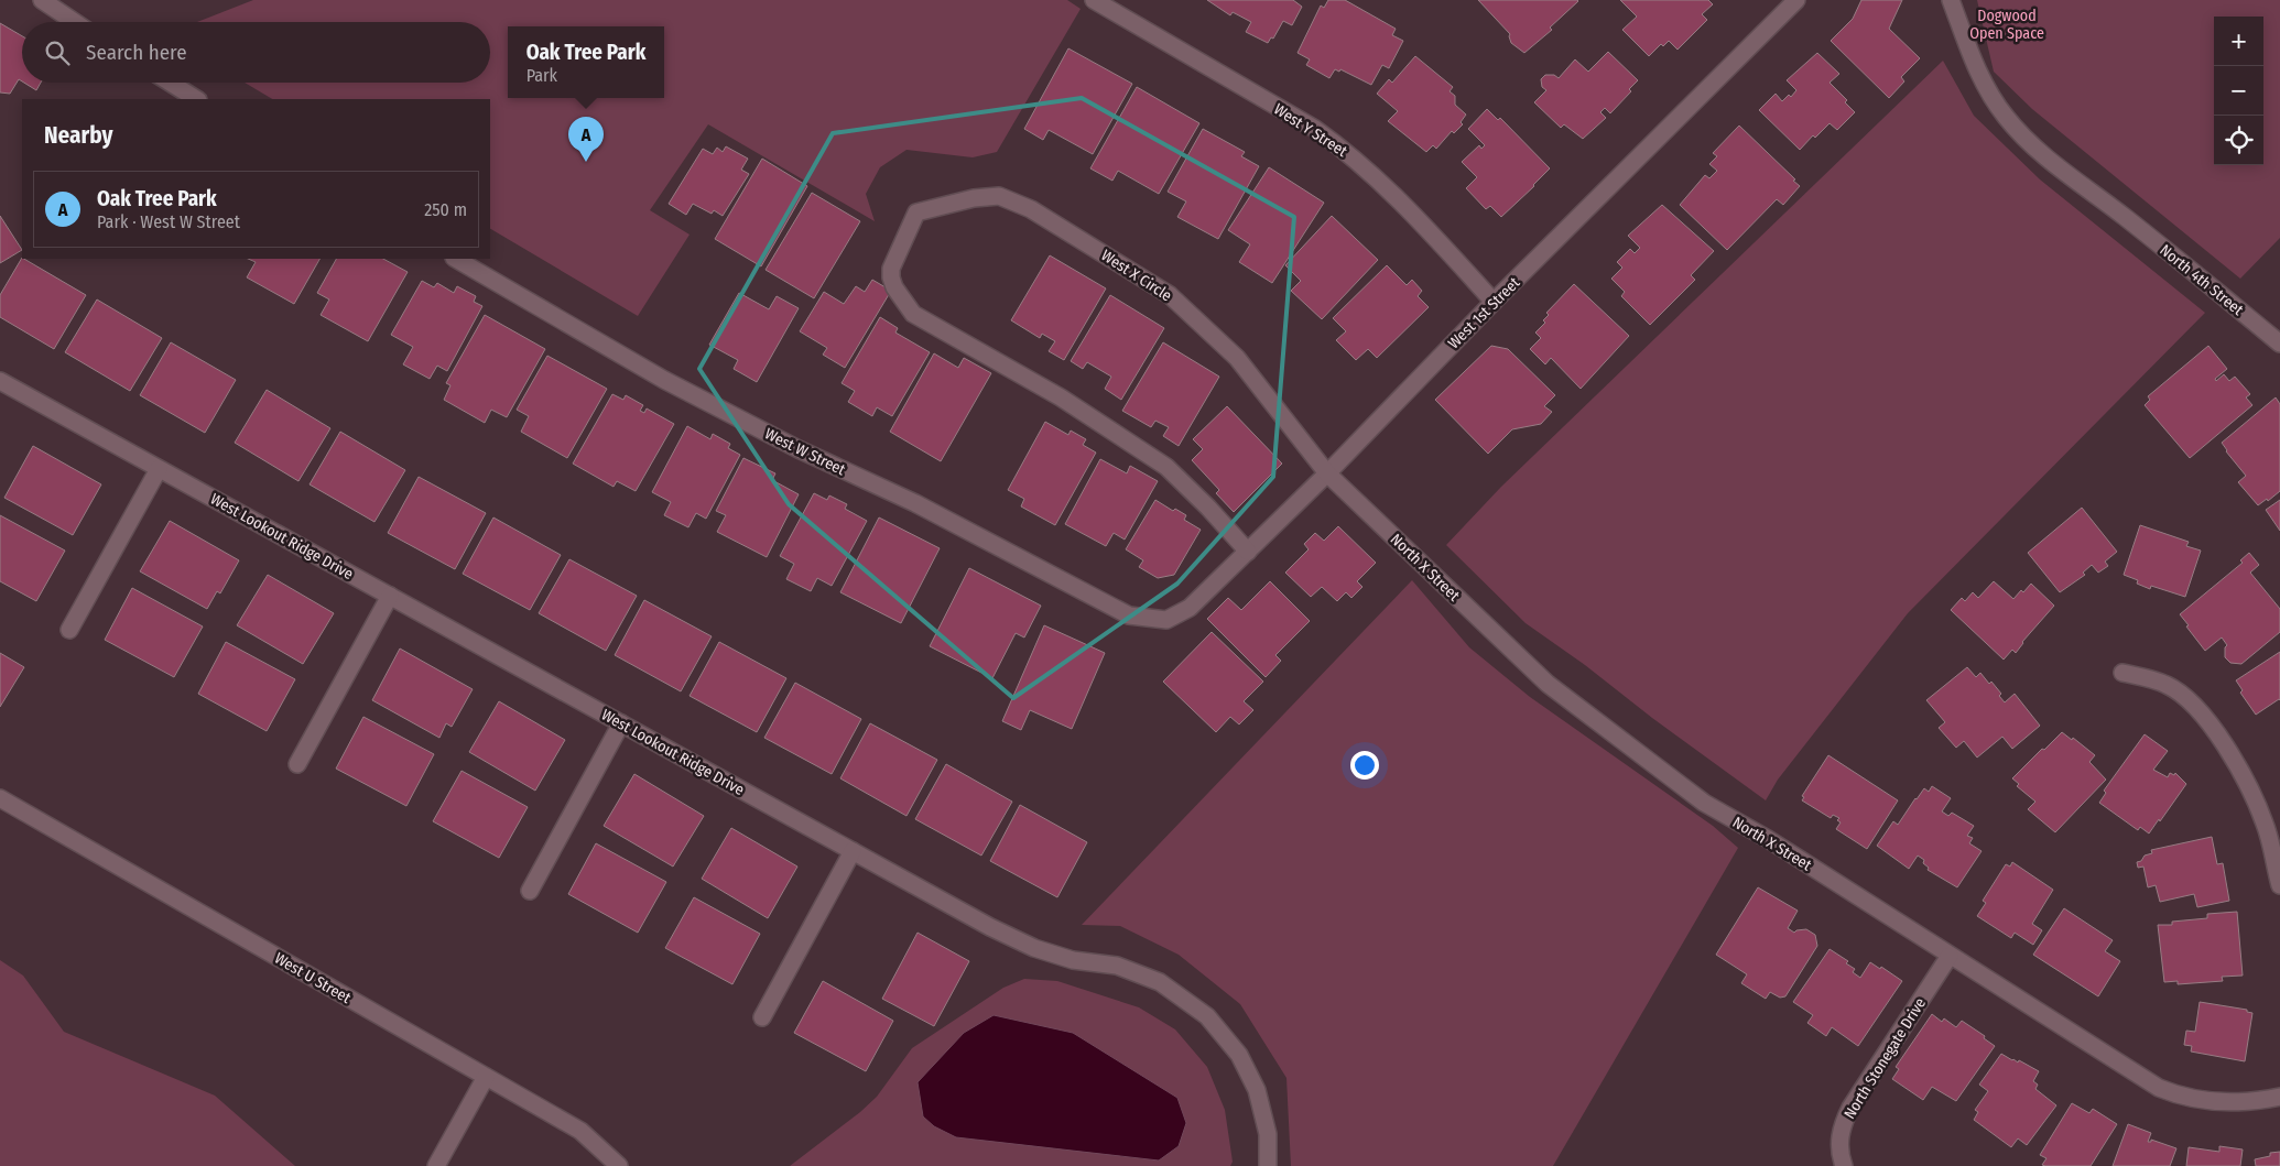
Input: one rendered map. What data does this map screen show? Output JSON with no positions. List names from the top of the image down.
{
  "streets": {
    "street": [
      "West Y Street",
      "West X Circle",
      "North 4th Street",
      "West 1st Street",
      "West W Street",
      "West Lookout Ridge Drive",
      "North X Street",
      "West U Street",
      "North Stonegate Drive"
    ]
  },
  "crossings": [
    ["West Y Street", "West 1st Street"],
    ["West X Circle", "West 1st Street"],
    ["West X Circle", "North X Street"],
    ["West 1st Street", "West W Street"],
    ["West 1st Street", "North X Street"],
    ["North X Street", "North Stonegate Drive"]
  ],
  "parks": ["Dogwood Open Space"],
  "page": {
    "map_buttons": ["+", "−"],
    "search": "Search here",
    "popup": ["Oak Tree Park", "Park"],
    "heading": "Nearby",
    "pins": "A",
    "list": [
      {
        "mark": "A",
        "name": "Oak Tree Park",
        "note": "Park · West W Street",
        "value": "250 m"
      }
    ]
  }
}
